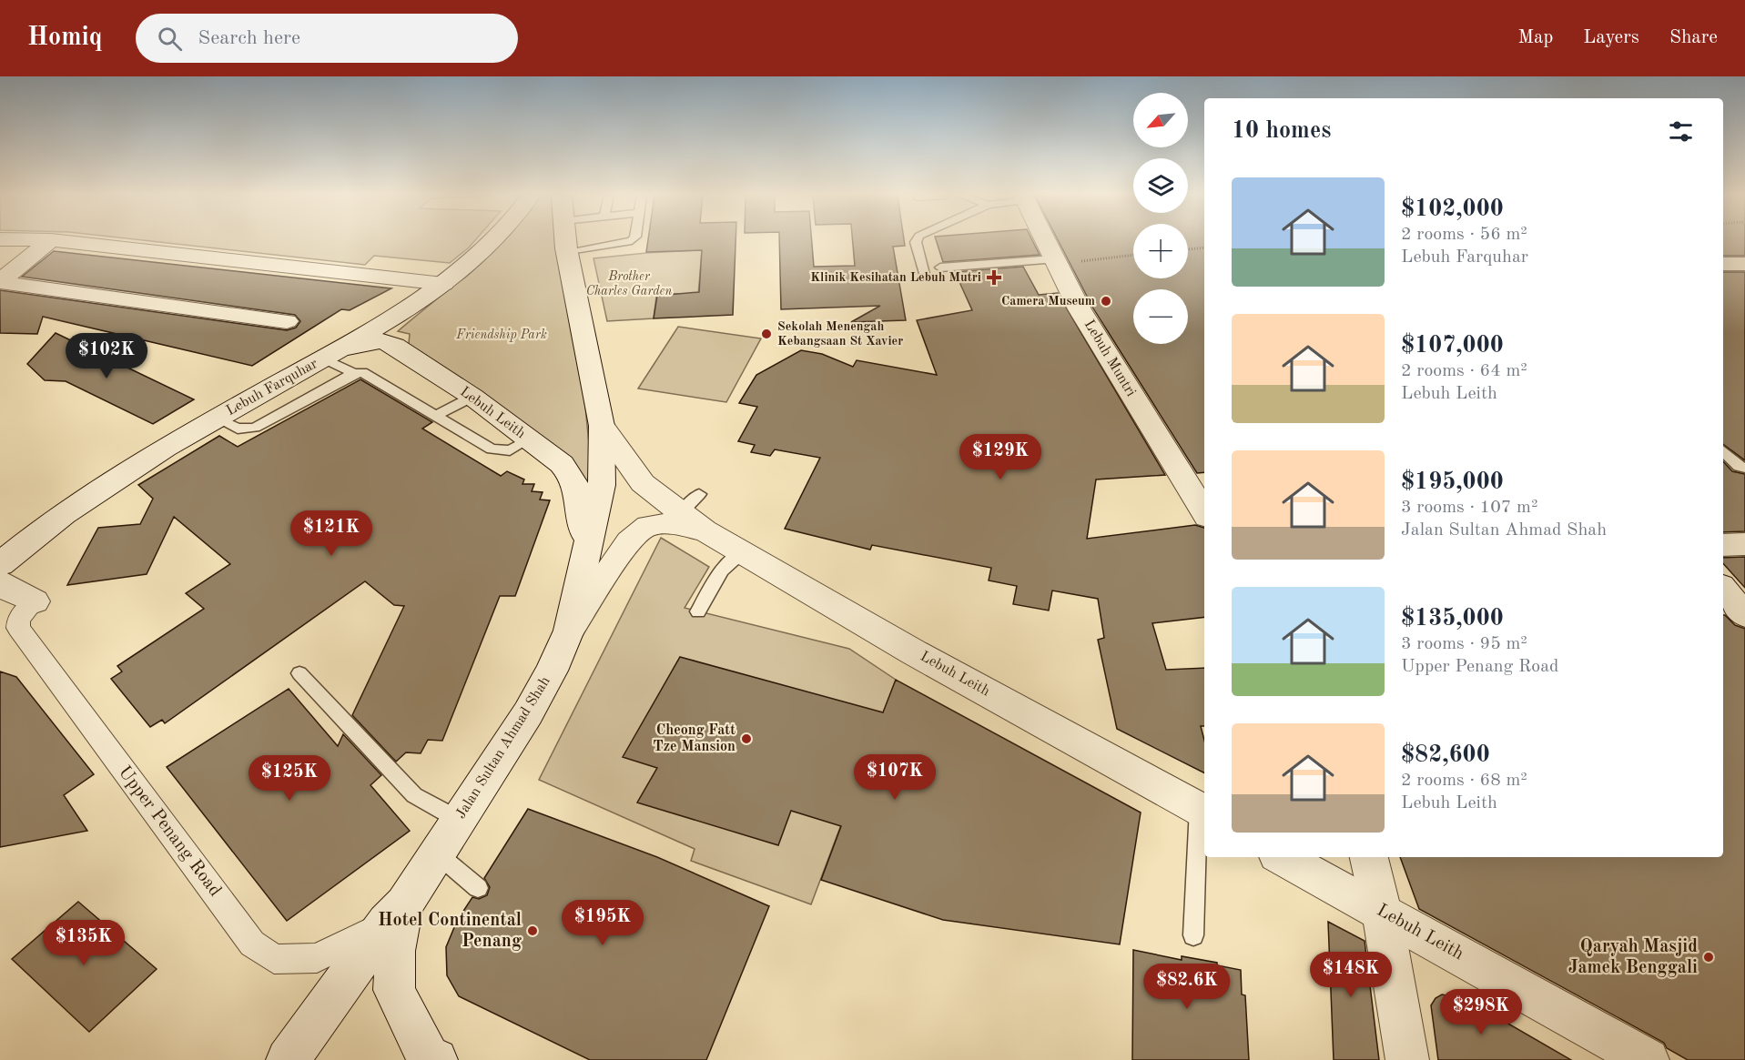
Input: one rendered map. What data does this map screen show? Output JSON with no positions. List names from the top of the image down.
{
  "streets": {
    "street": [
      "Lebuh Muntri",
      "Lebuh Farquhar",
      "Lebuh Leith",
      "Jalan Sultan Ahmad Shah",
      "Upper Penang Road"
    ]
  },
  "crossings": [
    ["Lebuh Farquhar", "Lebuh Leith"],
    ["Lebuh Leith", "Jalan Sultan Ahmad Shah"],
    ["Jalan Sultan Ahmad Shah", "Upper Penang Road"]
  ],
  "parks": ["Brother Charles Garden", "Friendship Park"],
  "places": {
    "health": ["Klinik Kesihatan Lebuh Mutri"],
    "other": [
      "Camera Museum",
      "Sekolah Menengah Kebangsaan St Xavier",
      "Cheong Fatt Tze Mansion",
      "Hotel Continental Penang",
      "Qaryah Masjid Jamek Benggali"
    ]
  },
  "north": "bottom left",
  "page": {
    "header": "Homiq",
    "search": "Search here",
    "nav": ["Map", "Layers", "Share"],
    "map_buttons": ["+", "−"],
    "heading": "10 homes",
    "list": [
      {
        "name": "$102,000",
        "note": "2 rooms · 56 m² · Lebuh Farquhar"
      },
      {
        "name": "$107,000",
        "note": "2 rooms · 64 m² · Lebuh Leith"
      },
      {
        "name": "$195,000",
        "note": "3 rooms · 107 m² · Jalan Sultan Ahmad Shah"
      },
      {
        "name": "$135,000",
        "note": "3 rooms · 95 m² · Upper Penang Road"
      },
      {
        "name": "$82,600",
        "note": "2 rooms · 68 m² · Lebuh Leith"
      }
    ],
    "price": [
      "$102K",
      "$129K",
      "$121K",
      "$107K",
      "$125K",
      "$195K",
      "$135K",
      "$148K",
      "$82.6K",
      "$298K"
    ]
  }
}
